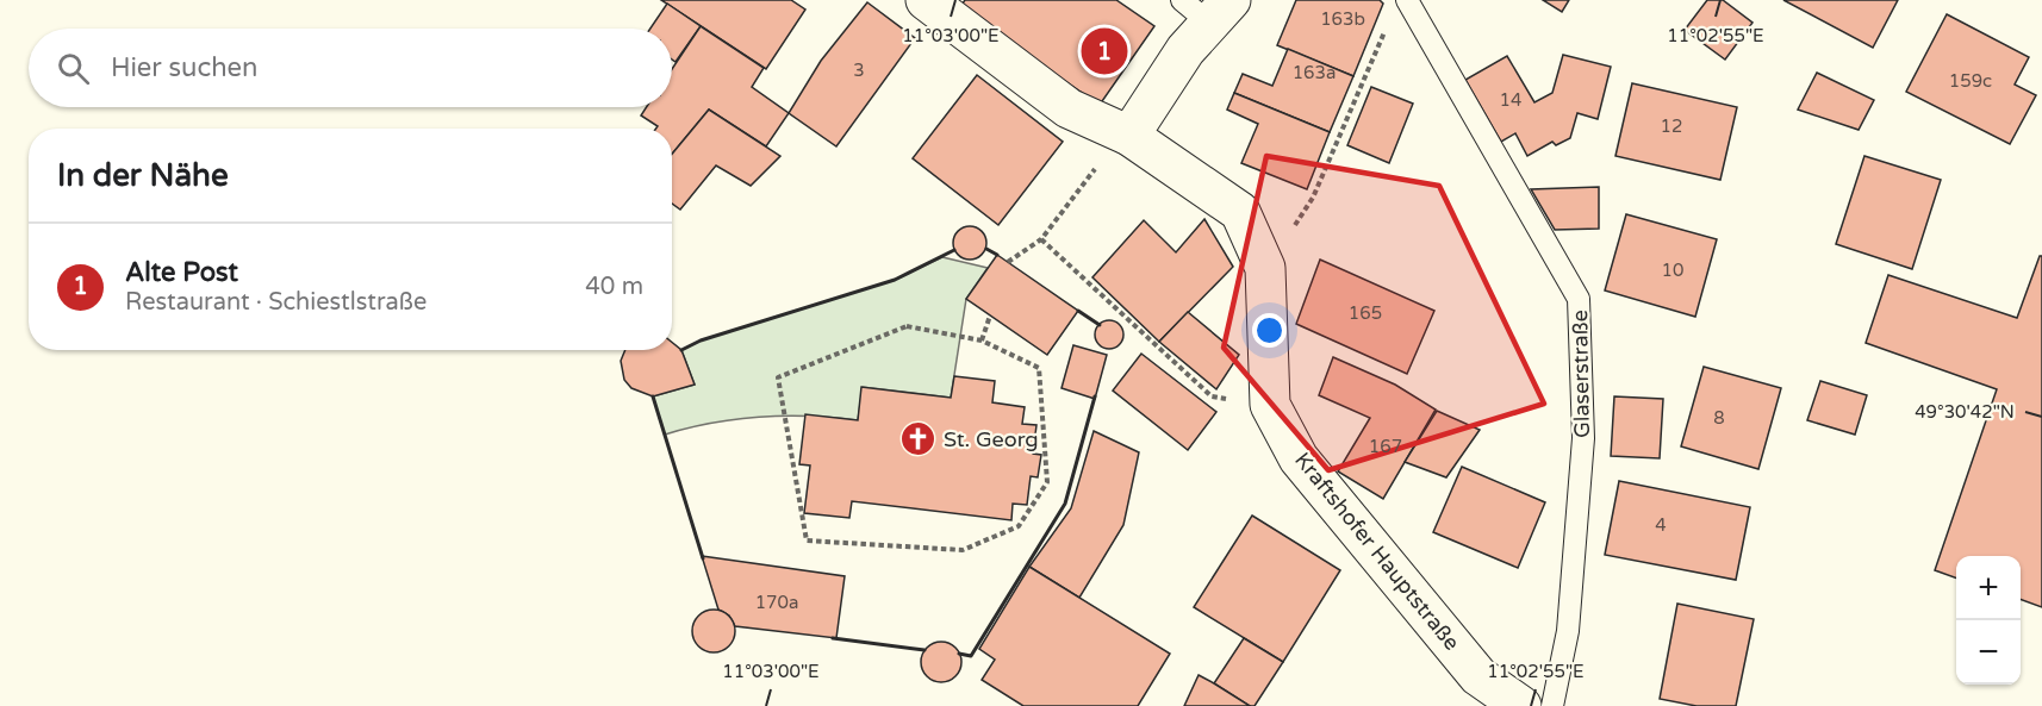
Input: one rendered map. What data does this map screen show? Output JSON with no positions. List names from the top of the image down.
{
  "streets": {
    "street": ["Kraftshofer Hauptstraße"],
    "lane": ["Glaserstraße"]
  },
  "places": {
    "church": ["St. Georg"]
  },
  "house_numbers": [
    "163b",
    "3",
    "163a",
    "159c",
    "14",
    "12",
    "10",
    "165",
    "8",
    "167",
    "4",
    "170a"
  ],
  "page": {
    "pins": "1",
    "search": "Hier suchen",
    "heading": "In der Nähe",
    "list": [
      {
        "mark": "1",
        "name": "Alte Post",
        "note": "Restaurant · Schiestlstraße",
        "value": "40 m"
      }
    ],
    "map_buttons": ["+", "−"]
  },
  "coordinates": ["11°03'00\"E", "11°02'55\"E", "49°30'42\"N"]
}
